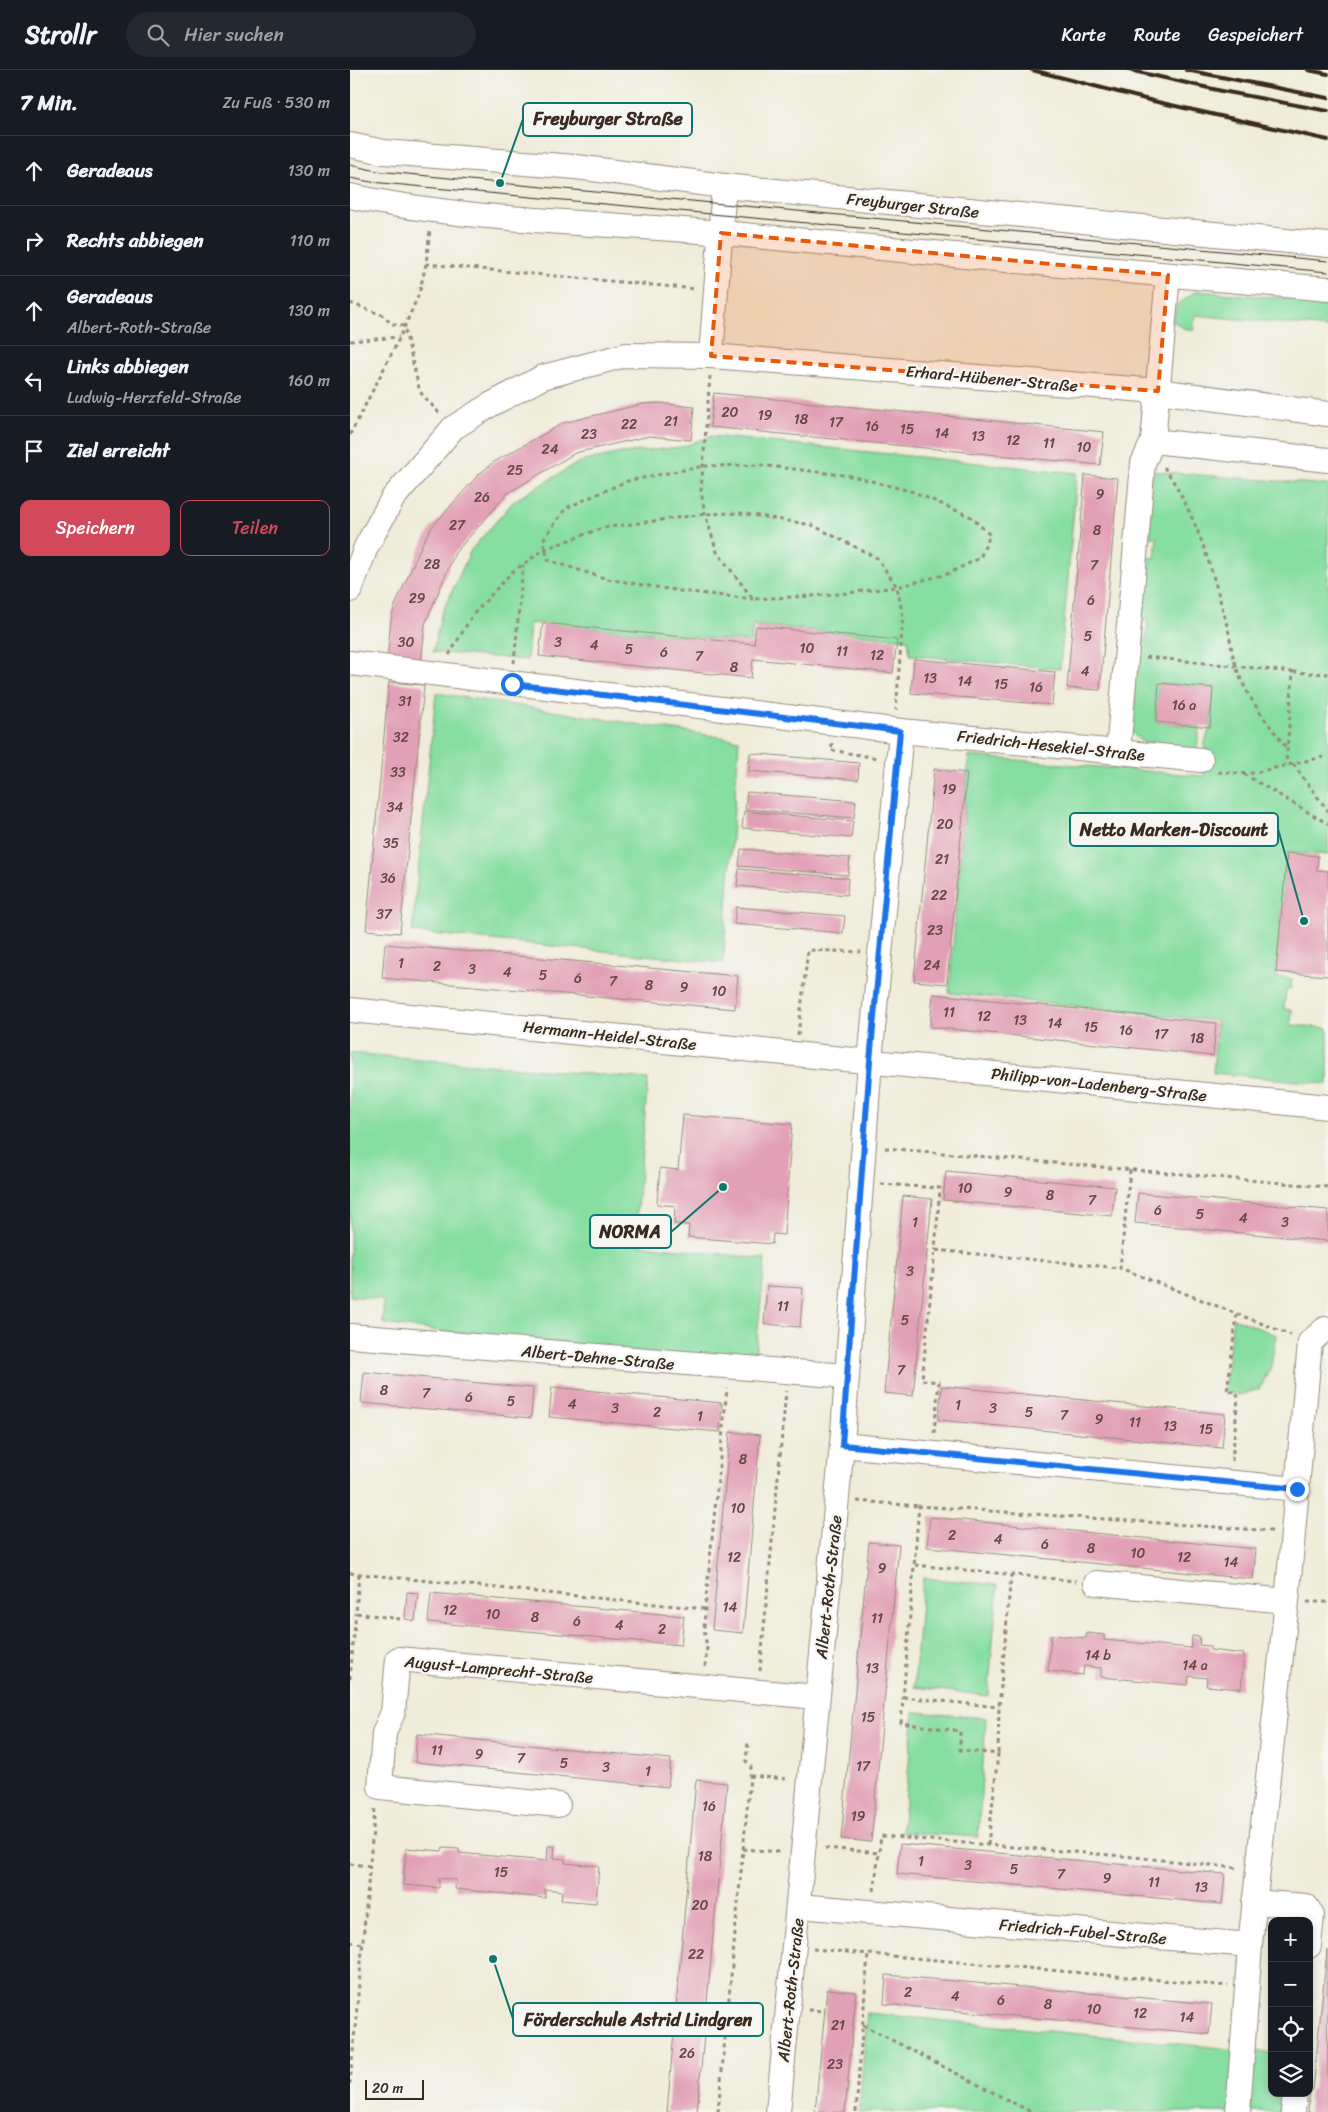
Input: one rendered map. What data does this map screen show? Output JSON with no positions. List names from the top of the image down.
{
  "streets": {
    "street": [
      "Freyburger Straße",
      "Erhard-Hübener-Straße",
      "Friedrich-Hesekiel-Straße",
      "Hermann-Heidel-Straße",
      "Philipp-von-Ladenberg-Straße",
      "Albert-Dehne-Straße",
      "Albert-Roth-Straße",
      "August-Lamprecht-Straße",
      "Friedrich-Fubel-Straße"
    ]
  },
  "crossings": [
    ["Hermann-Heidel-Straße", "Philipp-von-Ladenberg-Straße"],
    ["Hermann-Heidel-Straße", "Albert-Roth-Straße"],
    ["Philipp-von-Ladenberg-Straße", "Albert-Roth-Straße"],
    ["Albert-Dehne-Straße", "Albert-Roth-Straße"],
    ["Albert-Roth-Straße", "August-Lamprecht-Straße"],
    ["Albert-Roth-Straße", "Friedrich-Fubel-Straße"]
  ],
  "places": [
    "Freyburger Straße",
    "Netto Marken-Discount",
    "NORMA",
    "Förderschule Astrid Lindgren"
  ],
  "house_numbers": [
    "20",
    "19",
    "18",
    "21",
    "17",
    "22",
    "16",
    "15",
    "14",
    "23",
    "13",
    "12",
    "11",
    "10",
    "24",
    "25",
    "9",
    "26",
    "27",
    "8",
    "28",
    "7",
    "29",
    "6",
    "5",
    "30",
    "3",
    "4",
    "10",
    "5",
    "11",
    "6",
    "12",
    "7",
    "8",
    "4",
    "13",
    "14",
    "15",
    "16",
    "31",
    "16 a",
    "32",
    "33",
    "19",
    "34",
    "20",
    "35",
    "21",
    "36",
    "22",
    "37",
    "23",
    "1",
    "24",
    "2",
    "3",
    "4",
    "5",
    "6",
    "7",
    "8",
    "9",
    "10",
    "11",
    "12",
    "13",
    "14",
    "15",
    "16",
    "17",
    "18",
    "10",
    "9",
    "8",
    "7",
    "6",
    "5",
    "4",
    "1",
    "3",
    "3",
    "11",
    "5",
    "7",
    "8",
    "7",
    "6",
    "5",
    "4",
    "1",
    "3",
    "3",
    "2",
    "5",
    "7",
    "1",
    "9",
    "11",
    "13",
    "15",
    "8",
    "10",
    "2",
    "4",
    "6",
    "8",
    "10",
    "12",
    "12",
    "14",
    "9",
    "14",
    "12",
    "10",
    "8",
    "11",
    "6",
    "4",
    "2",
    "14 b",
    "14 a",
    "13",
    "15",
    "11",
    "9",
    "7",
    "5",
    "17",
    "3",
    "1",
    "16",
    "19",
    "18",
    "1",
    "3",
    "5",
    "15",
    "7",
    "9",
    "11",
    "13",
    "20",
    "22",
    "2",
    "4",
    "6",
    "8",
    "10",
    "12",
    "14",
    "21",
    "26",
    "23"
  ],
  "scale_bar": "20 m",
  "page": {
    "header": "Strollr",
    "search": "Hier suchen",
    "nav": ["Karte", "Route", "Gespeichert"],
    "heading": ["7 Min.", "Zu Fuß · 530 m"],
    "list": [
      ["Geradeaus", "130 m"],
      ["Rechts abbiegen", "110 m"],
      ["Geradeaus", "Albert-Roth-Straße", "130 m"],
      ["Links abbiegen", "Ludwig-Herzfeld-Straße", "160 m"],
      "Ziel erreicht"
    ],
    "buttons": ["Speichern", "Teilen"],
    "map_buttons": ["+", "−"],
    "scale": "20 m"
  }
}
